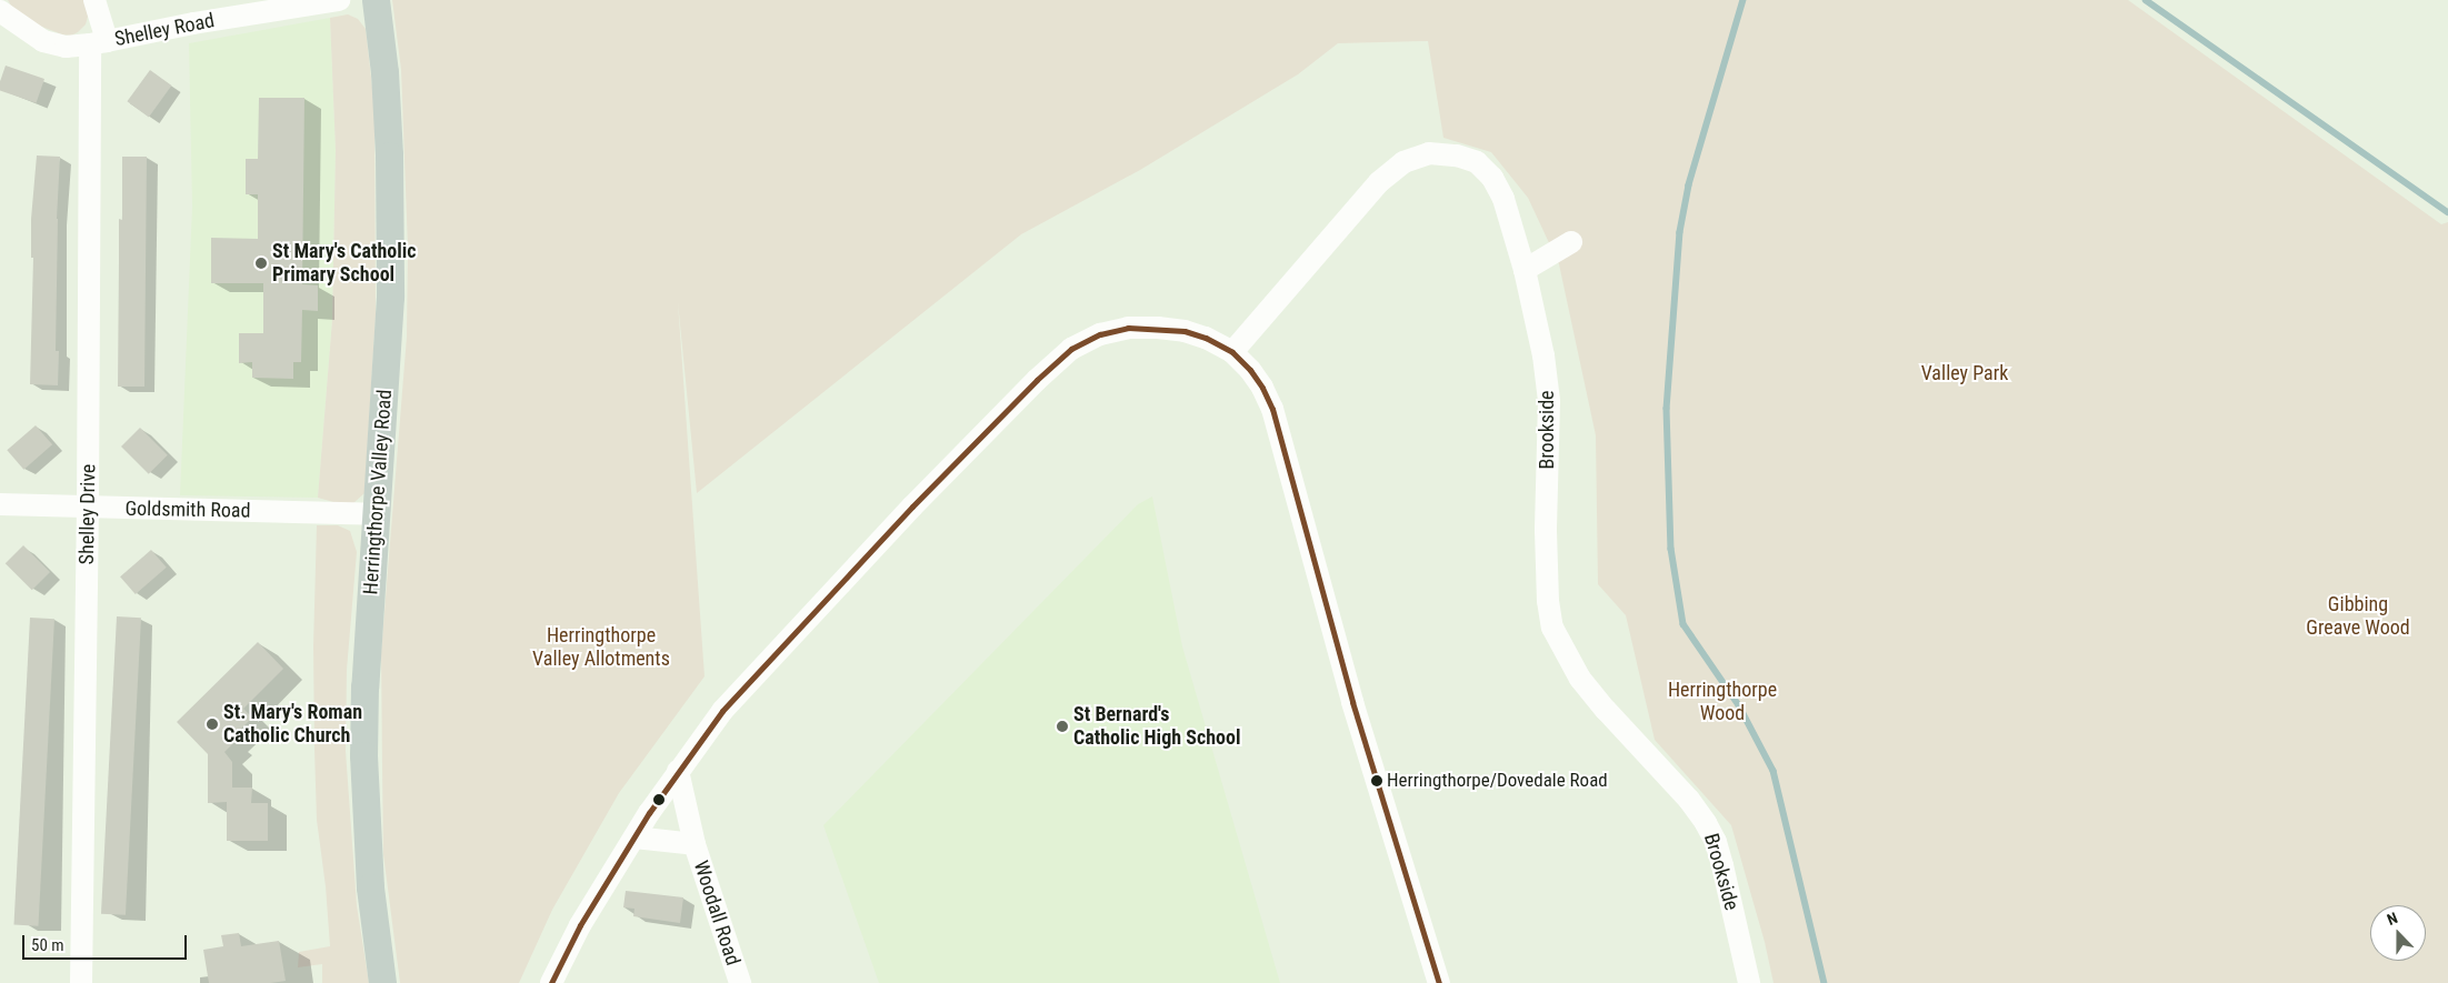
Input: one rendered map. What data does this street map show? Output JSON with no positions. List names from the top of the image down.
{
  "streets": {
    "main road": ["Herringthorpe Valley Road"],
    "street": [
      "Shelley Road",
      "Brookside",
      "Goldsmith Road",
      "Shelley Drive",
      "Woodall Road"
    ]
  },
  "crossings": [
    ["Shelley Road", "Shelley Drive"],
    ["Herringthorpe Valley Road", "Goldsmith Road"],
    ["Goldsmith Road", "Shelley Drive"]
  ],
  "parks": [
    "Valley Park",
    "Gibbing Greave Wood",
    "Herringthorpe Valley Allotments",
    "Herringthorpe Wood"
  ],
  "places": [
    "St Mary's Catholic Primary School",
    "St. Mary's Roman Catholic Church",
    "St Bernard's Catholic High School",
    "Herringthorpe/Dovedale Road"
  ],
  "scale_bar": "50 m",
  "north": "top"
}
